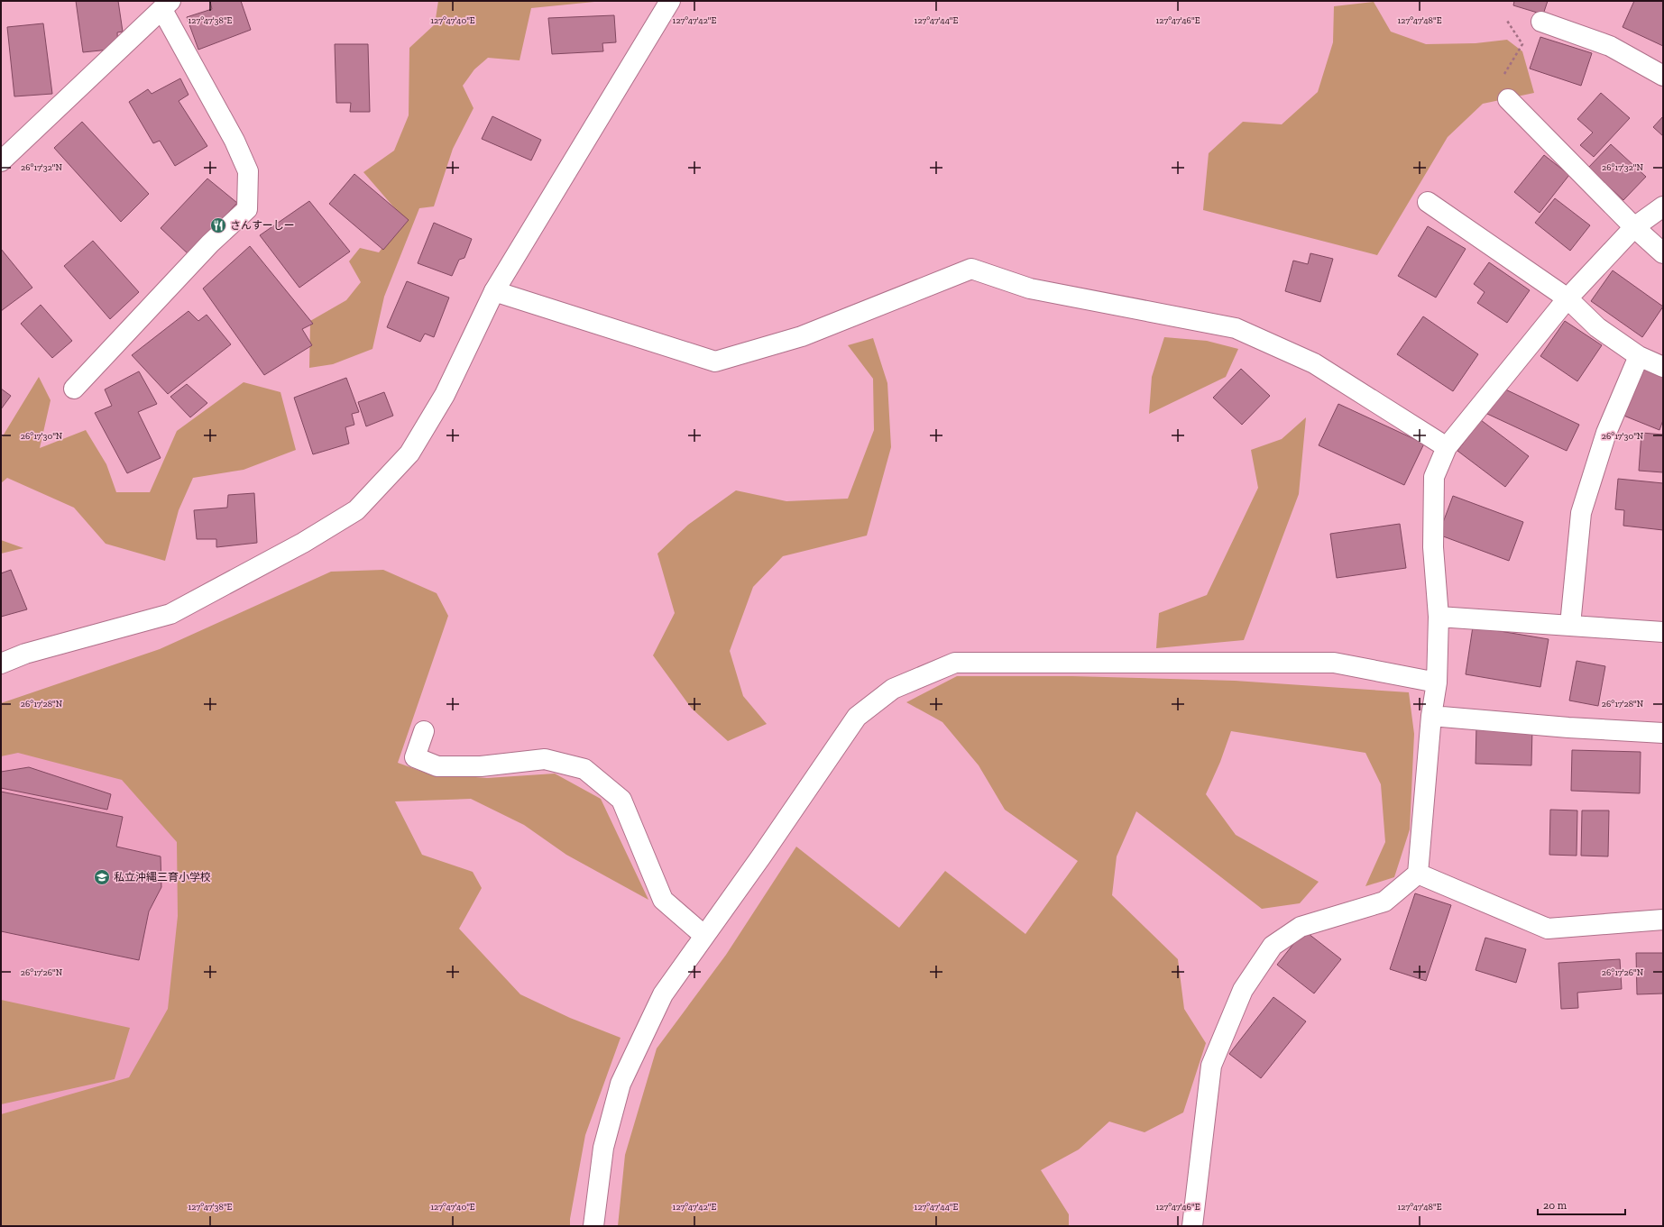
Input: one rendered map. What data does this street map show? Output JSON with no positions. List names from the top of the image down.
{
  "places": {
    "restaurant": ["さんすーしー"],
    "school or university": ["私立沖縄三育小学校"]
  },
  "scale_bar": "20 m",
  "coordinates": [
    "127°47'38\"E",
    "127°47'40\"E",
    "127°47'42\"E",
    "127°47'44\"E",
    "127°47'46\"E",
    "127°47'48\"E",
    "26°17'32\"N",
    "26°17'30\"N",
    "26°17'28\"N",
    "26°17'26\"N"
  ]
}
